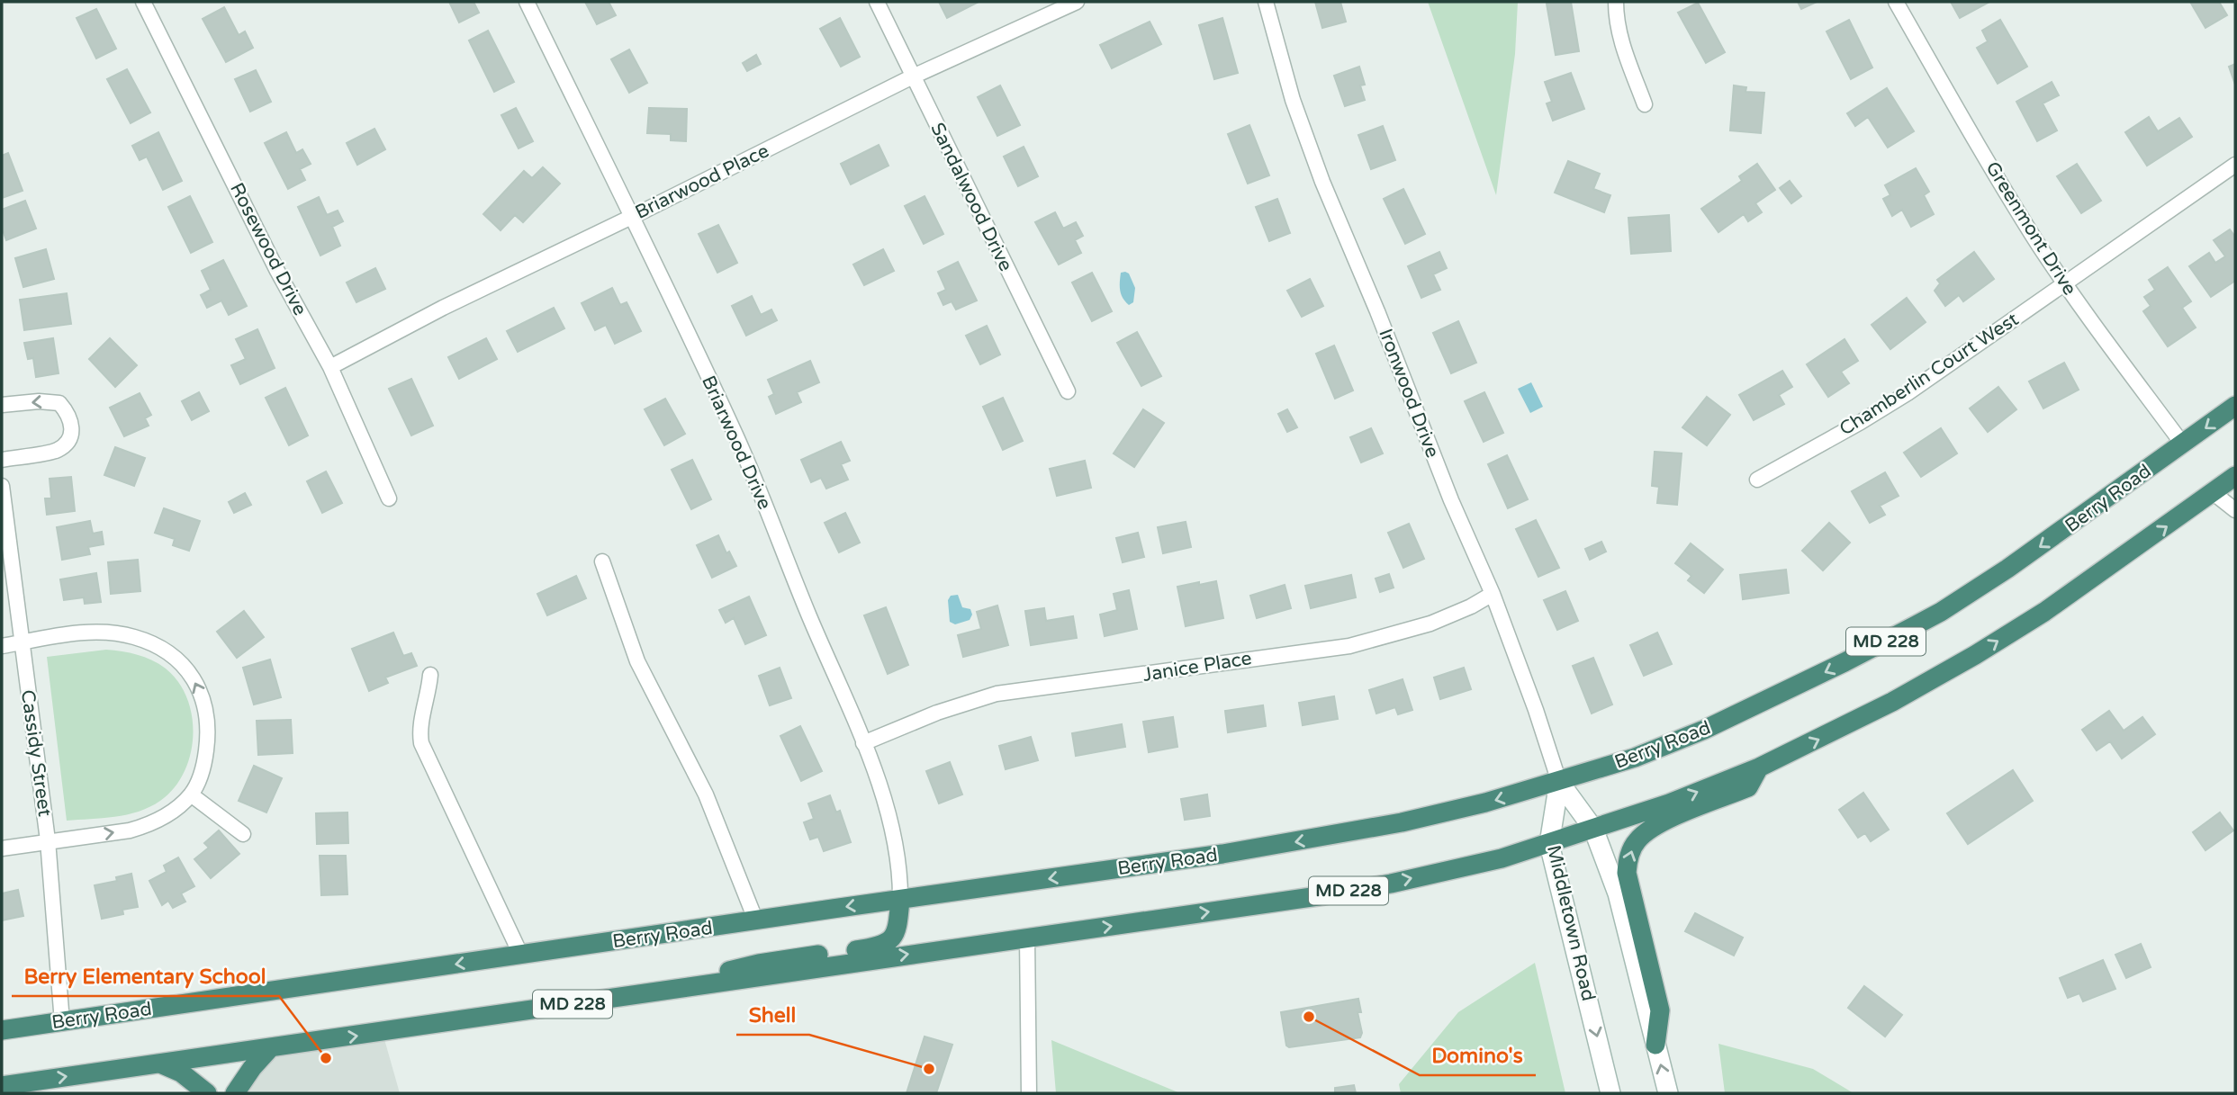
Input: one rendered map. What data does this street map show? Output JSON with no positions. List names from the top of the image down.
{
  "streets": {
    "highway": ["Berry Road", "MD 228"],
    "main road": ["Middletown Road"],
    "street": [
      "Briarwood Place",
      "Sandalwood Drive",
      "Greenmont Drive",
      "Rosewood Drive",
      "Chamberlin Court West",
      "Ironwood Drive",
      "Briarwood Drive",
      "Janice Place",
      "Cassidy Street"
    ]
  },
  "crossings": [
    ["Briarwood Place", "Sandalwood Drive"],
    ["Briarwood Place", "Rosewood Drive"],
    ["Briarwood Place", "Briarwood Drive"],
    ["Greenmont Drive", "Chamberlin Court West"],
    ["Greenmont Drive", "Berry Road"],
    ["Ironwood Drive", "Berry Road"],
    ["Ironwood Drive", "Janice Place"],
    ["Ironwood Drive", "Middletown Road"],
    ["Briarwood Drive", "Berry Road"],
    ["Briarwood Drive", "Janice Place"],
    ["Berry Road", "Cassidy Street"],
    ["Berry Road", "Middletown Road"],
    ["MD 228", "Middletown Road"]
  ],
  "places": ["Domino's", "Berry Elementary School", "Shell"]
}
